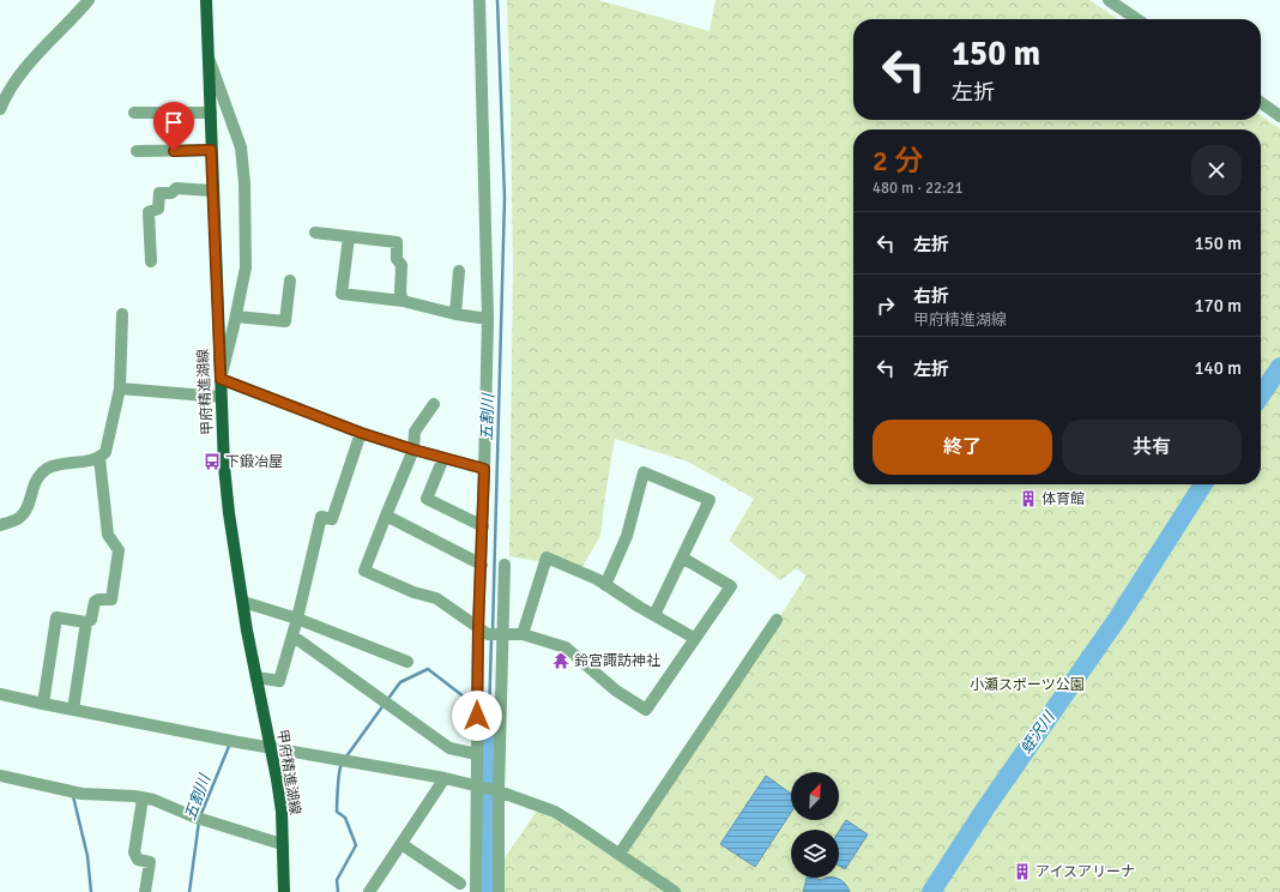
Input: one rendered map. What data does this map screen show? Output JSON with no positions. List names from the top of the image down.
{
  "streets": {
    "main road": ["甲府精進湖線"]
  },
  "water": ["五割川", "蛭沢川"],
  "parks": ["小瀬スポーツ公園"],
  "places": {
    "bus stop": ["下鍛冶屋"],
    "building": ["体育館", "アイスアリーナ"],
    "temple": ["鈴宮諏訪神社"]
  },
  "north": "top right",
  "page": {
    "turn": ["150 m", "左折"],
    "heading": ["2 分", "480 m · 22:21"],
    "list": [
      {
        "name": "左折",
        "value": "150 m"
      },
      {
        "name": "右折",
        "note": "甲府精進湖線",
        "value": "170 m"
      },
      {
        "name": "左折",
        "value": "140 m"
      }
    ],
    "buttons": ["終了", "共有"]
  }
}
